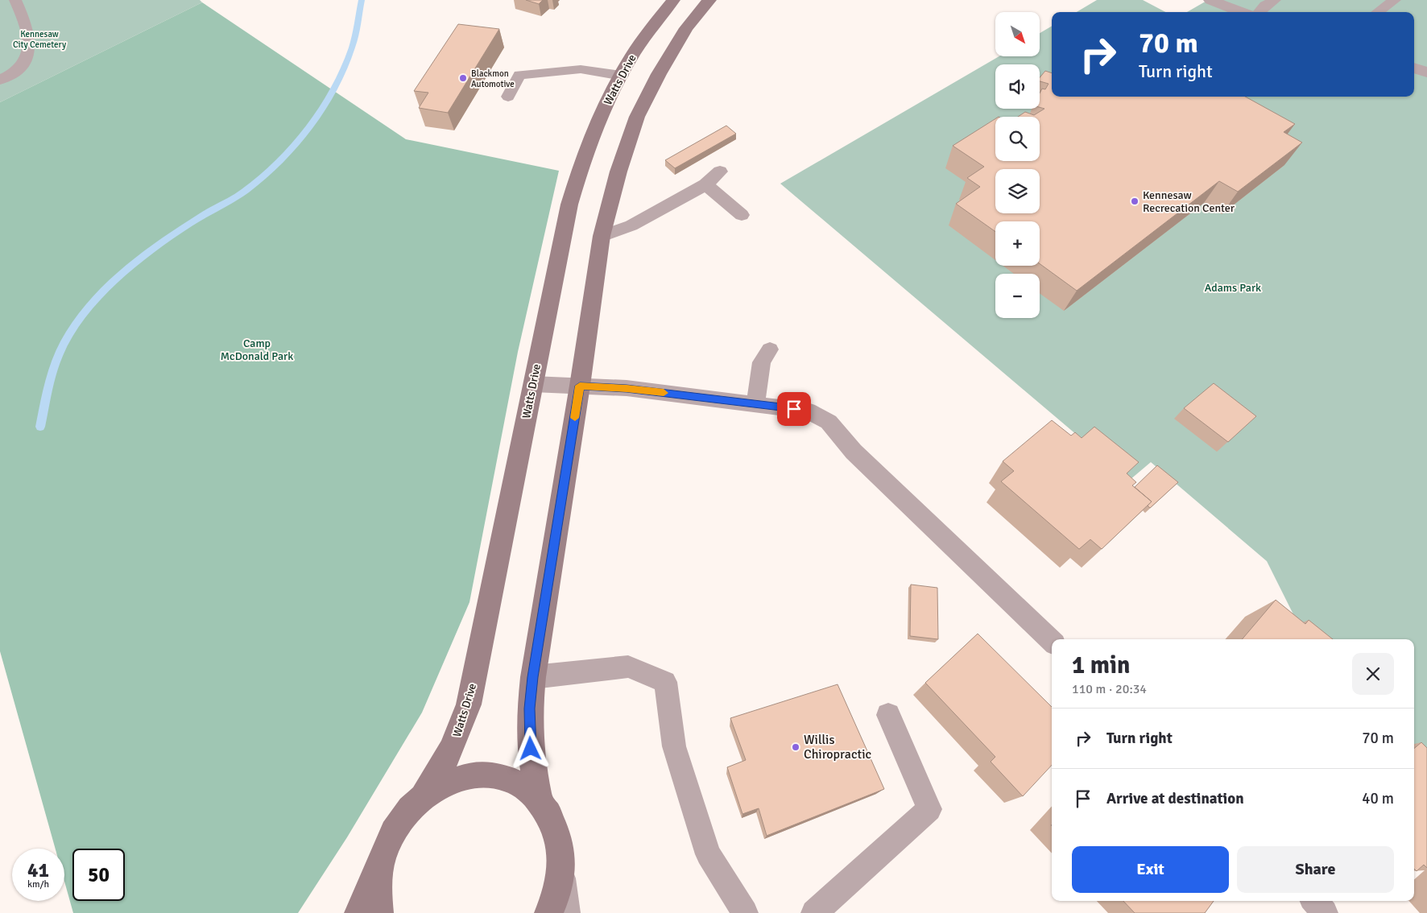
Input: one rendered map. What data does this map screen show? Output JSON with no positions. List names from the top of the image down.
{
  "streets": {
    "main road": ["Watts Drive"]
  },
  "parks": ["Kennesaw City Cemetery", "Adams Park", "Camp McDonald Park"],
  "places": ["Blackmon Automotive", "Kennesaw Recrecation Center", "Willis Chiropractic"],
  "north": "bottom right",
  "page": {
    "map_buttons": ["+", "−"],
    "turn": ["70 m", "Turn right"],
    "heading": ["1 min", "110 m · 20:34"],
    "list": [
      {
        "name": "Turn right",
        "value": "70 m"
      },
      {
        "name": "Arrive at destination",
        "value": "40 m"
      }
    ],
    "buttons": ["Exit", "Share"],
    "speed": "41 km/h",
    "limit": "50"
  }
}
